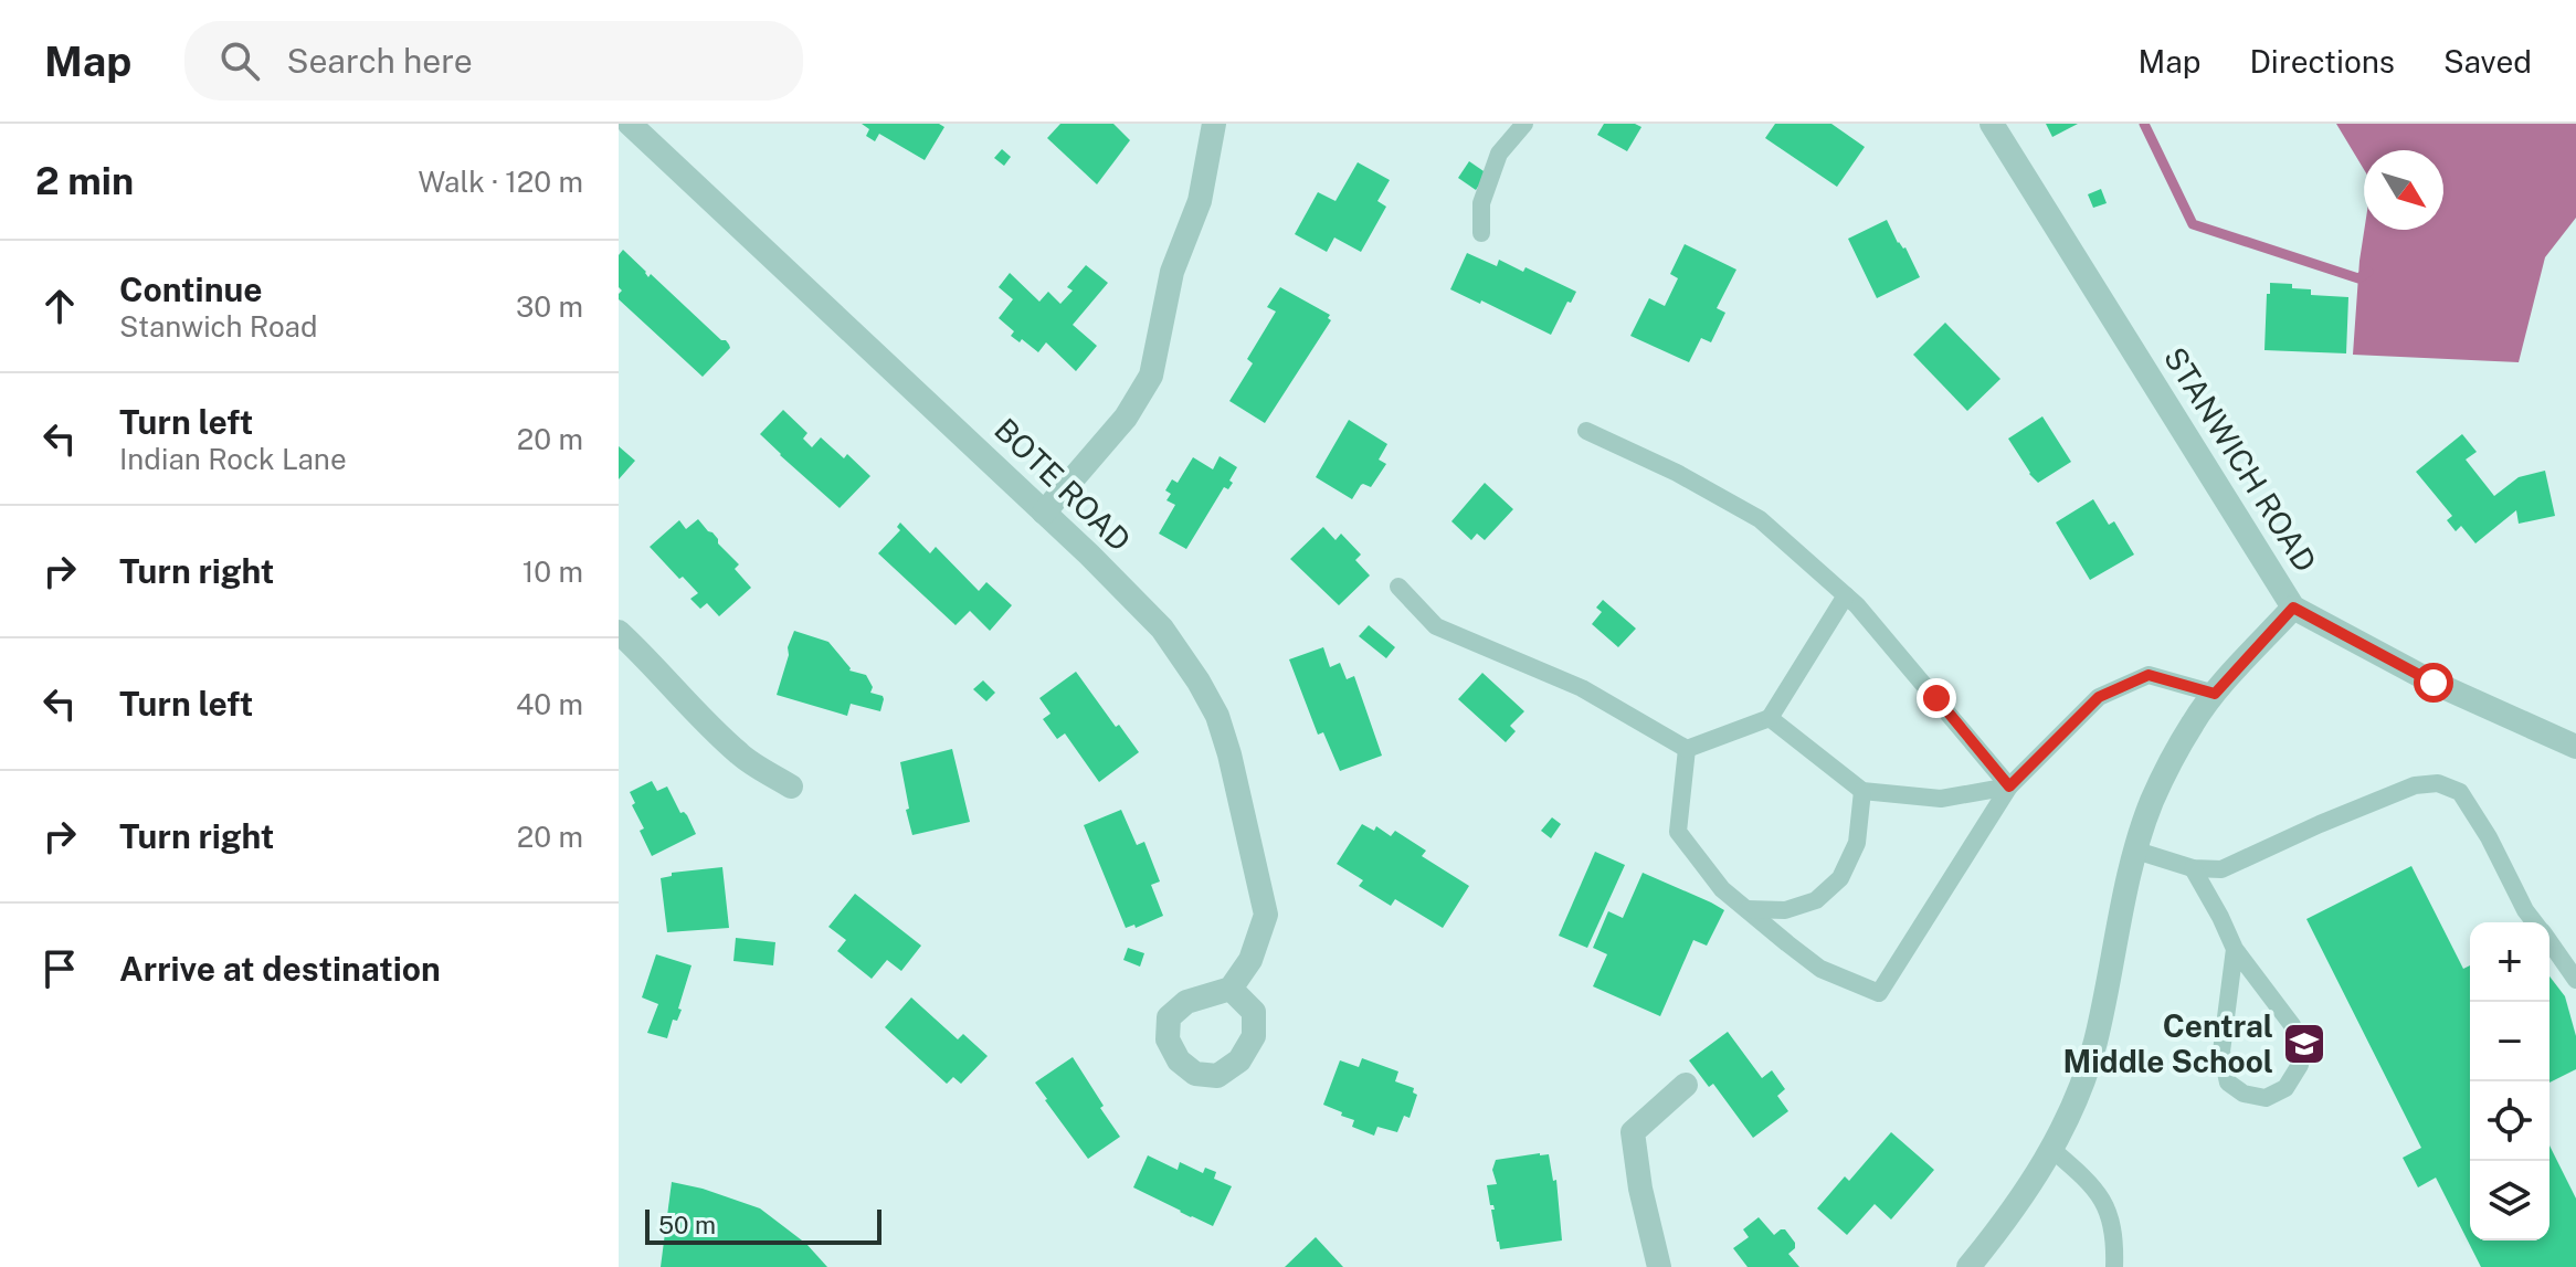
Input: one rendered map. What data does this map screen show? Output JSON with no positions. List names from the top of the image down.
{
  "streets": {
    "street": ["STANWICH ROAD", "BOTE ROAD"]
  },
  "places": {
    "school or university": ["Central Middle School"]
  },
  "scale_bar": "50 m",
  "north": "bottom right",
  "page": {
    "header": "Map",
    "search": "Search here",
    "nav": ["Map", "Directions", "Saved"],
    "heading": ["2 min", "Walk · 120 m"],
    "list": [
      ["Continue", "Stanwich Road", "30 m"],
      ["Turn left", "Indian Rock Lane", "20 m"],
      ["Turn right", "10 m"],
      ["Turn left", "40 m"],
      ["Turn right", "20 m"],
      "Arrive at destination"
    ],
    "map_buttons": ["+", "−"],
    "scale": "50 m"
  }
}
